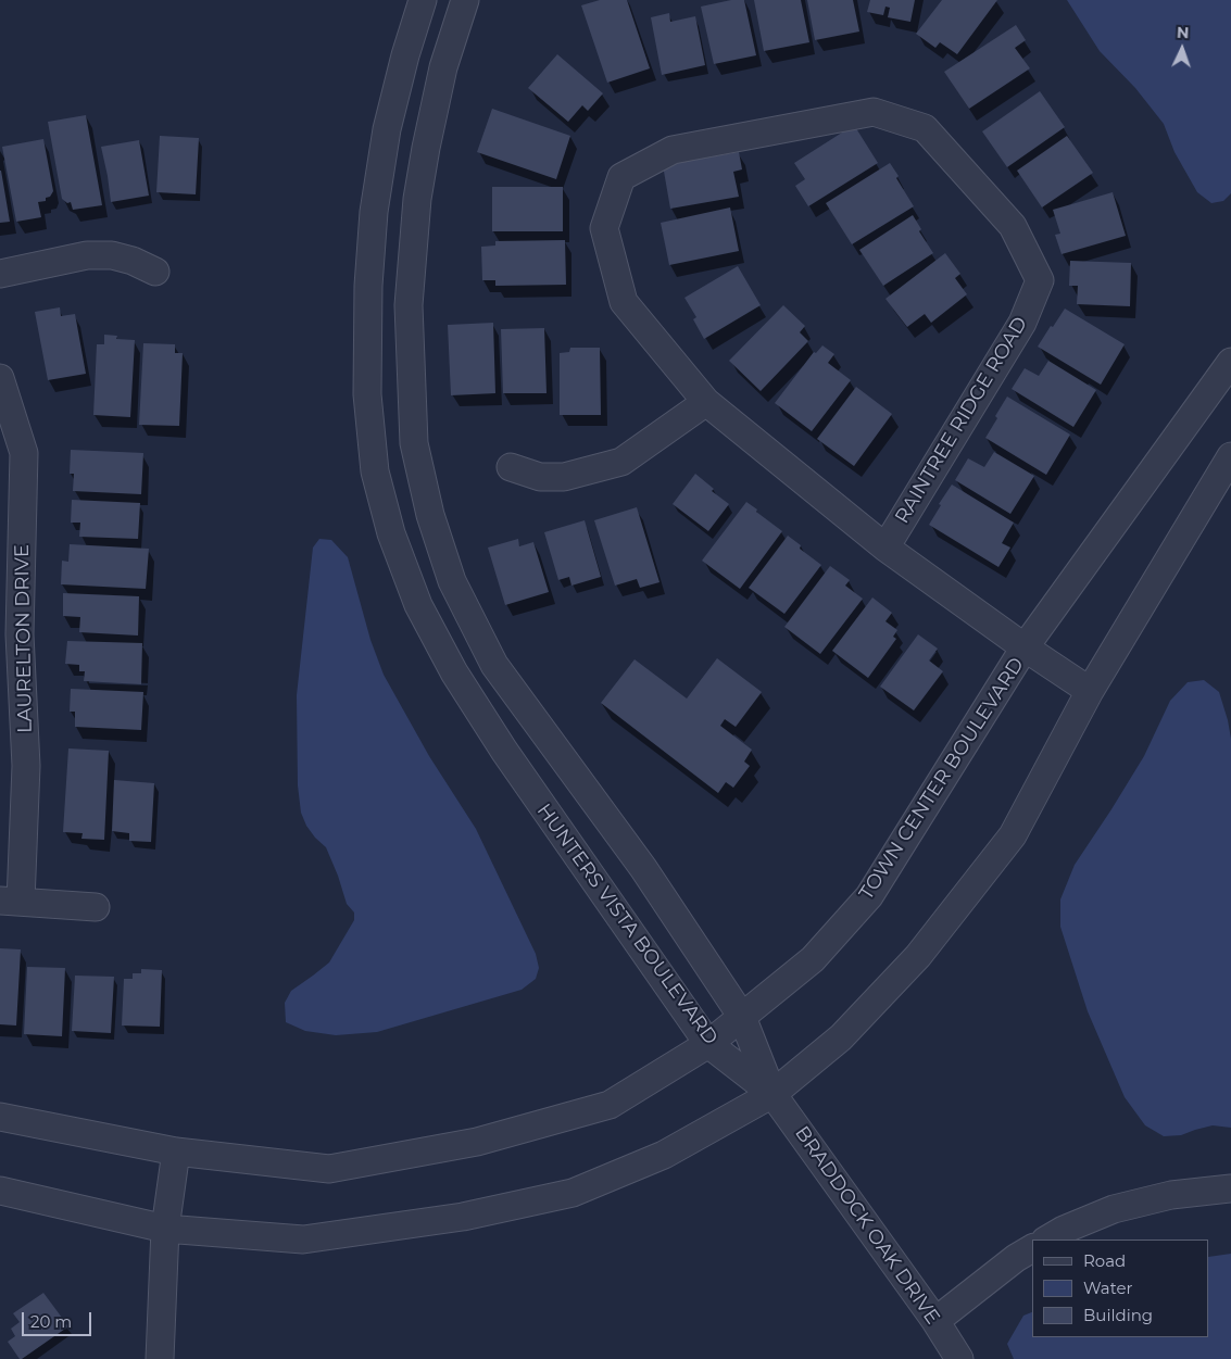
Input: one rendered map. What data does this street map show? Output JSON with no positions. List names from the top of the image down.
{
  "streets": {
    "street": [
      "RAINTREE RIDGE ROAD",
      "LAURELTON DRIVE",
      "TOWN CENTER BOULEVARD",
      "HUNTERS VISTA BOULEVARD",
      "BRADDOCK OAK DRIVE"
    ]
  },
  "crossings": [
    ["RAINTREE RIDGE ROAD", "TOWN CENTER BOULEVARD"],
    ["TOWN CENTER BOULEVARD", "HUNTERS VISTA BOULEVARD"],
    ["HUNTERS VISTA BOULEVARD", "BRADDOCK OAK DRIVE"]
  ],
  "legend": ["Road", "Water", "Building"],
  "scale_bar": "20 m",
  "north": "top"
}
